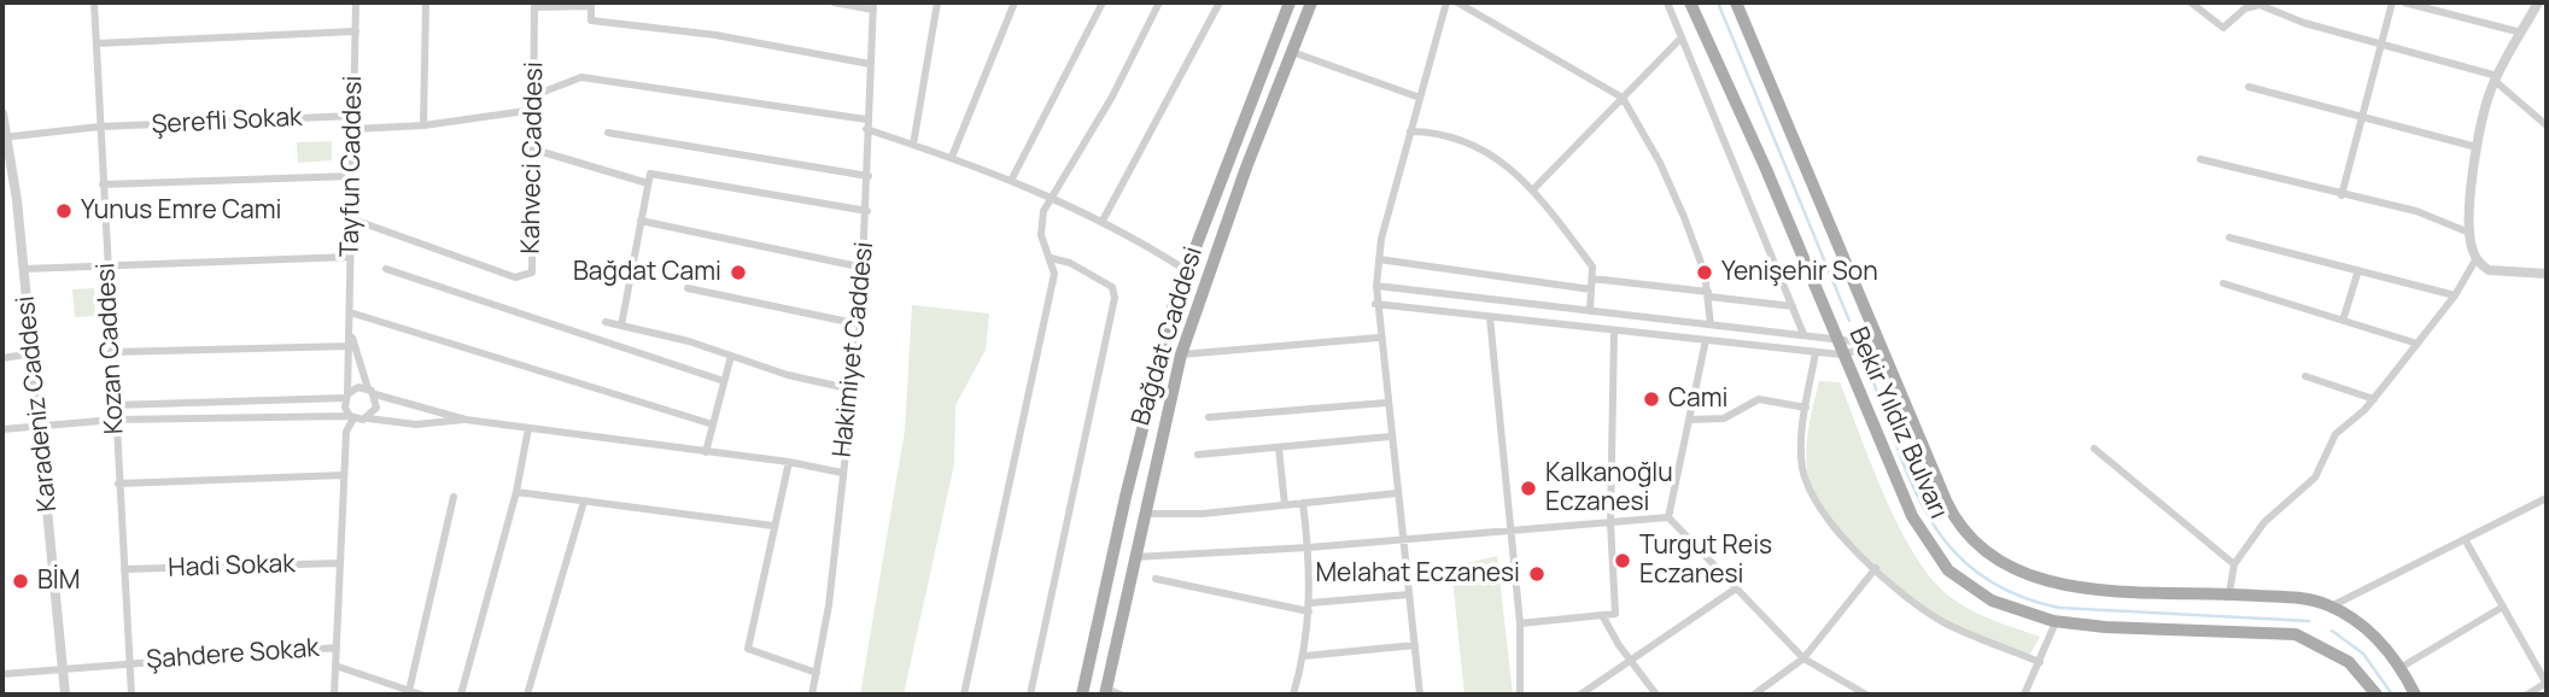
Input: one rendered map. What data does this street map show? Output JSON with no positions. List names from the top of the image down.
{
  "streets": {
    "main road": ["Bağdat Caddesi", "Bekir Yıldız Bulvarı"],
    "street": [
      "Şerefli Sokak",
      "Kahveci Caddesi",
      "Tayfun Caddesi",
      "Kozan Caddesi",
      "Hakimiyet Caddesi",
      "Karadeniz Caddesi",
      "Hadi Sokak",
      "Şahdere Sokak"
    ]
  },
  "crossings": [
    ["Şerefli Sokak", "Tayfun Caddesi"],
    ["Şerefli Sokak", "Kozan Caddesi"],
    ["Şerefli Sokak", "Karadeniz Caddesi"],
    ["Kahveci Caddesi", "Tayfun Caddesi"],
    ["Kozan Caddesi", "Hadi Sokak"],
    ["Kozan Caddesi", "Şahdere Sokak"],
    ["Karadeniz Caddesi", "Şahdere Sokak"]
  ],
  "places": [
    "Yunus Emre Cami",
    "Bağdat Cami",
    "Yenişehir Son",
    "Cami",
    "Kalkanoğlu Eczanesi",
    "Turgut Reis Eczanesi",
    "Melahat Eczanesi",
    "BİM"
  ]
}
